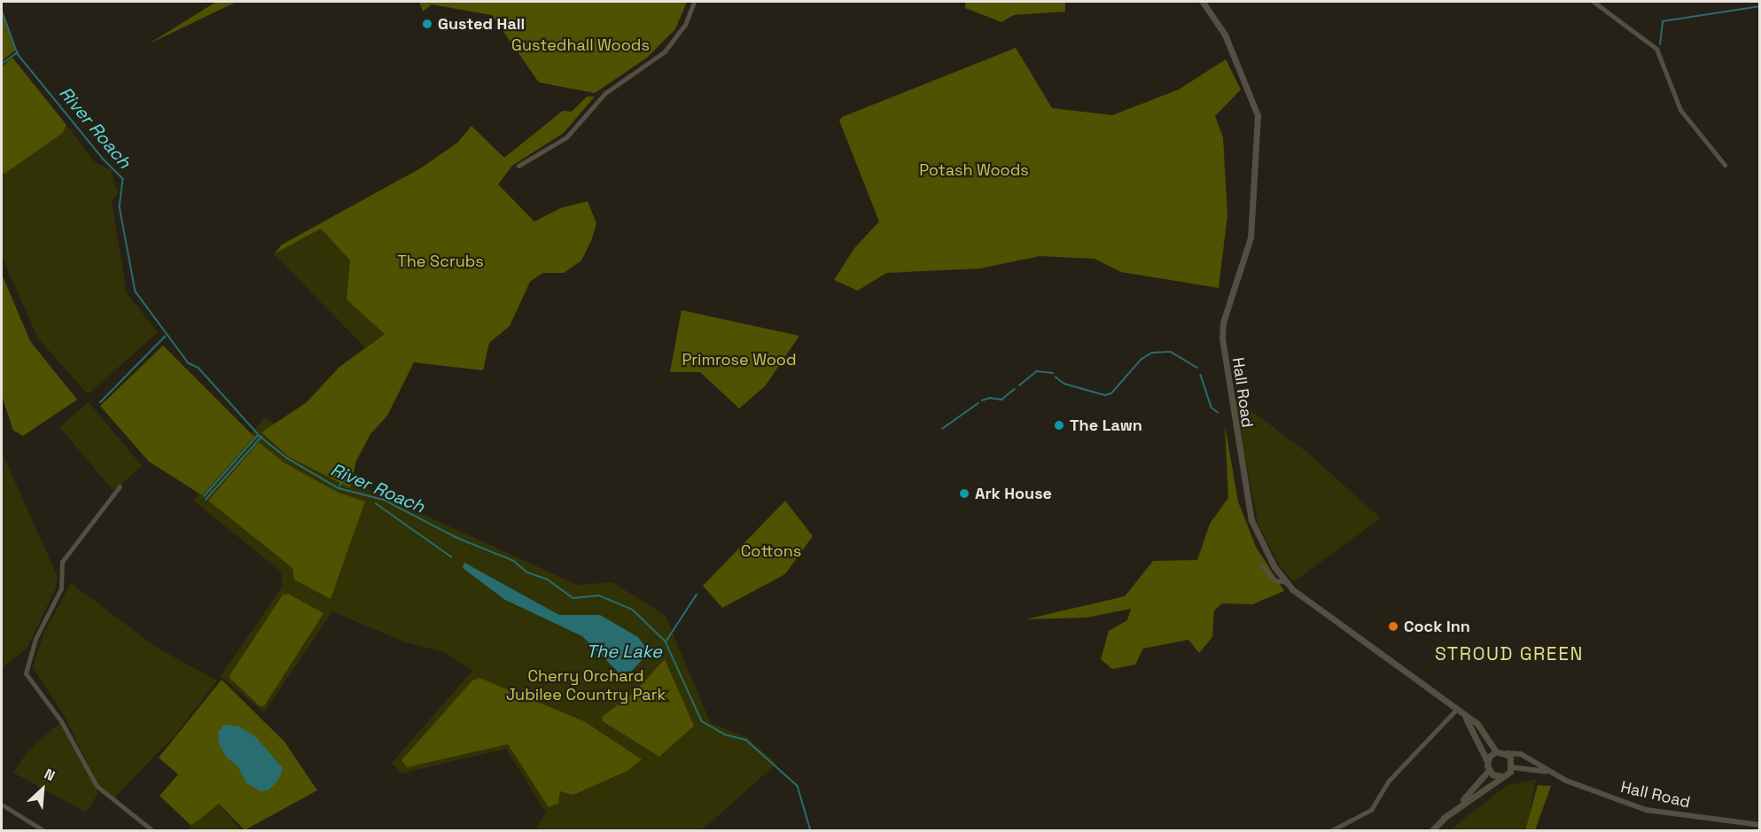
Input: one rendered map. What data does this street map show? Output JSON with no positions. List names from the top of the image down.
{
  "streets": {
    "main road": ["Hall Road"]
  },
  "districts": ["STROUD GREEN"],
  "water": ["River Roach", "The Lake"],
  "parks": [
    "Gustedhall Woods",
    "Potash Woods",
    "The Scrubs",
    "Primrose Wood",
    "Cottons",
    "Cherry Orchard Jubilee Country Park"
  ],
  "places": [
    "Gusted Hall",
    "The Lawn",
    "Ark House",
    "Cock Inn"
  ],
  "north": "top right"
}
